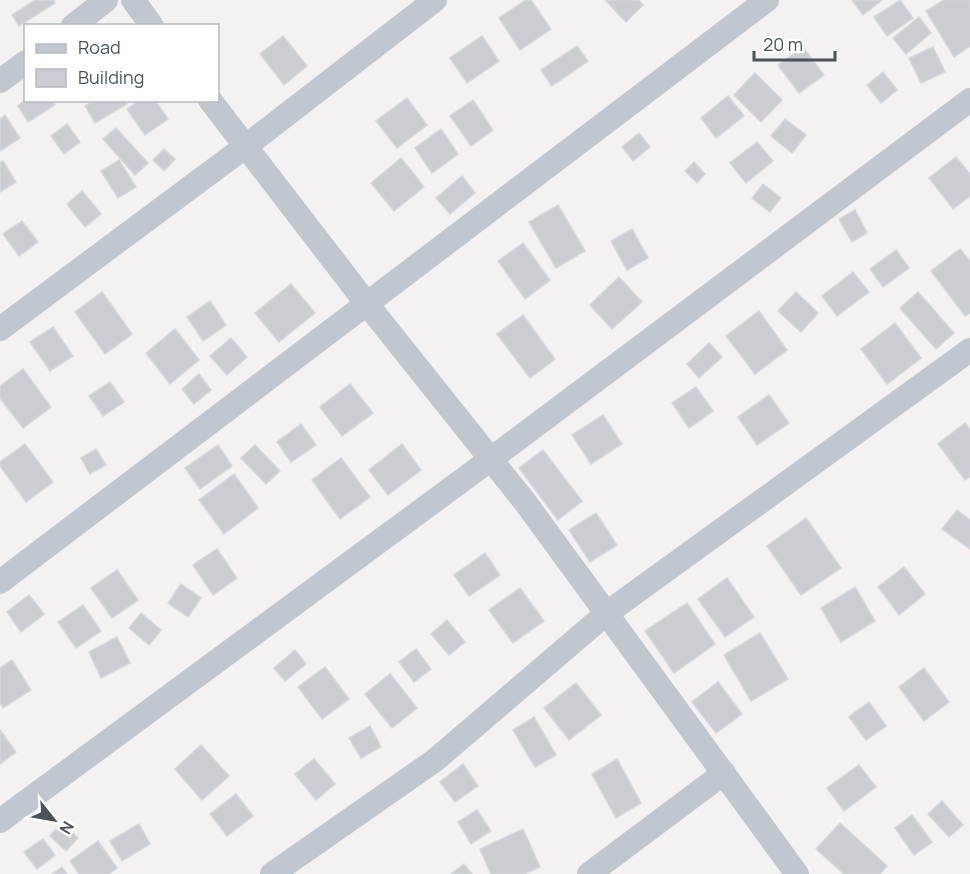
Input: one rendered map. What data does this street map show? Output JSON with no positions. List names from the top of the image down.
{
  "legend": ["Road", "Building"],
  "scale_bar": "20 m",
  "north": "bottom right"
}
